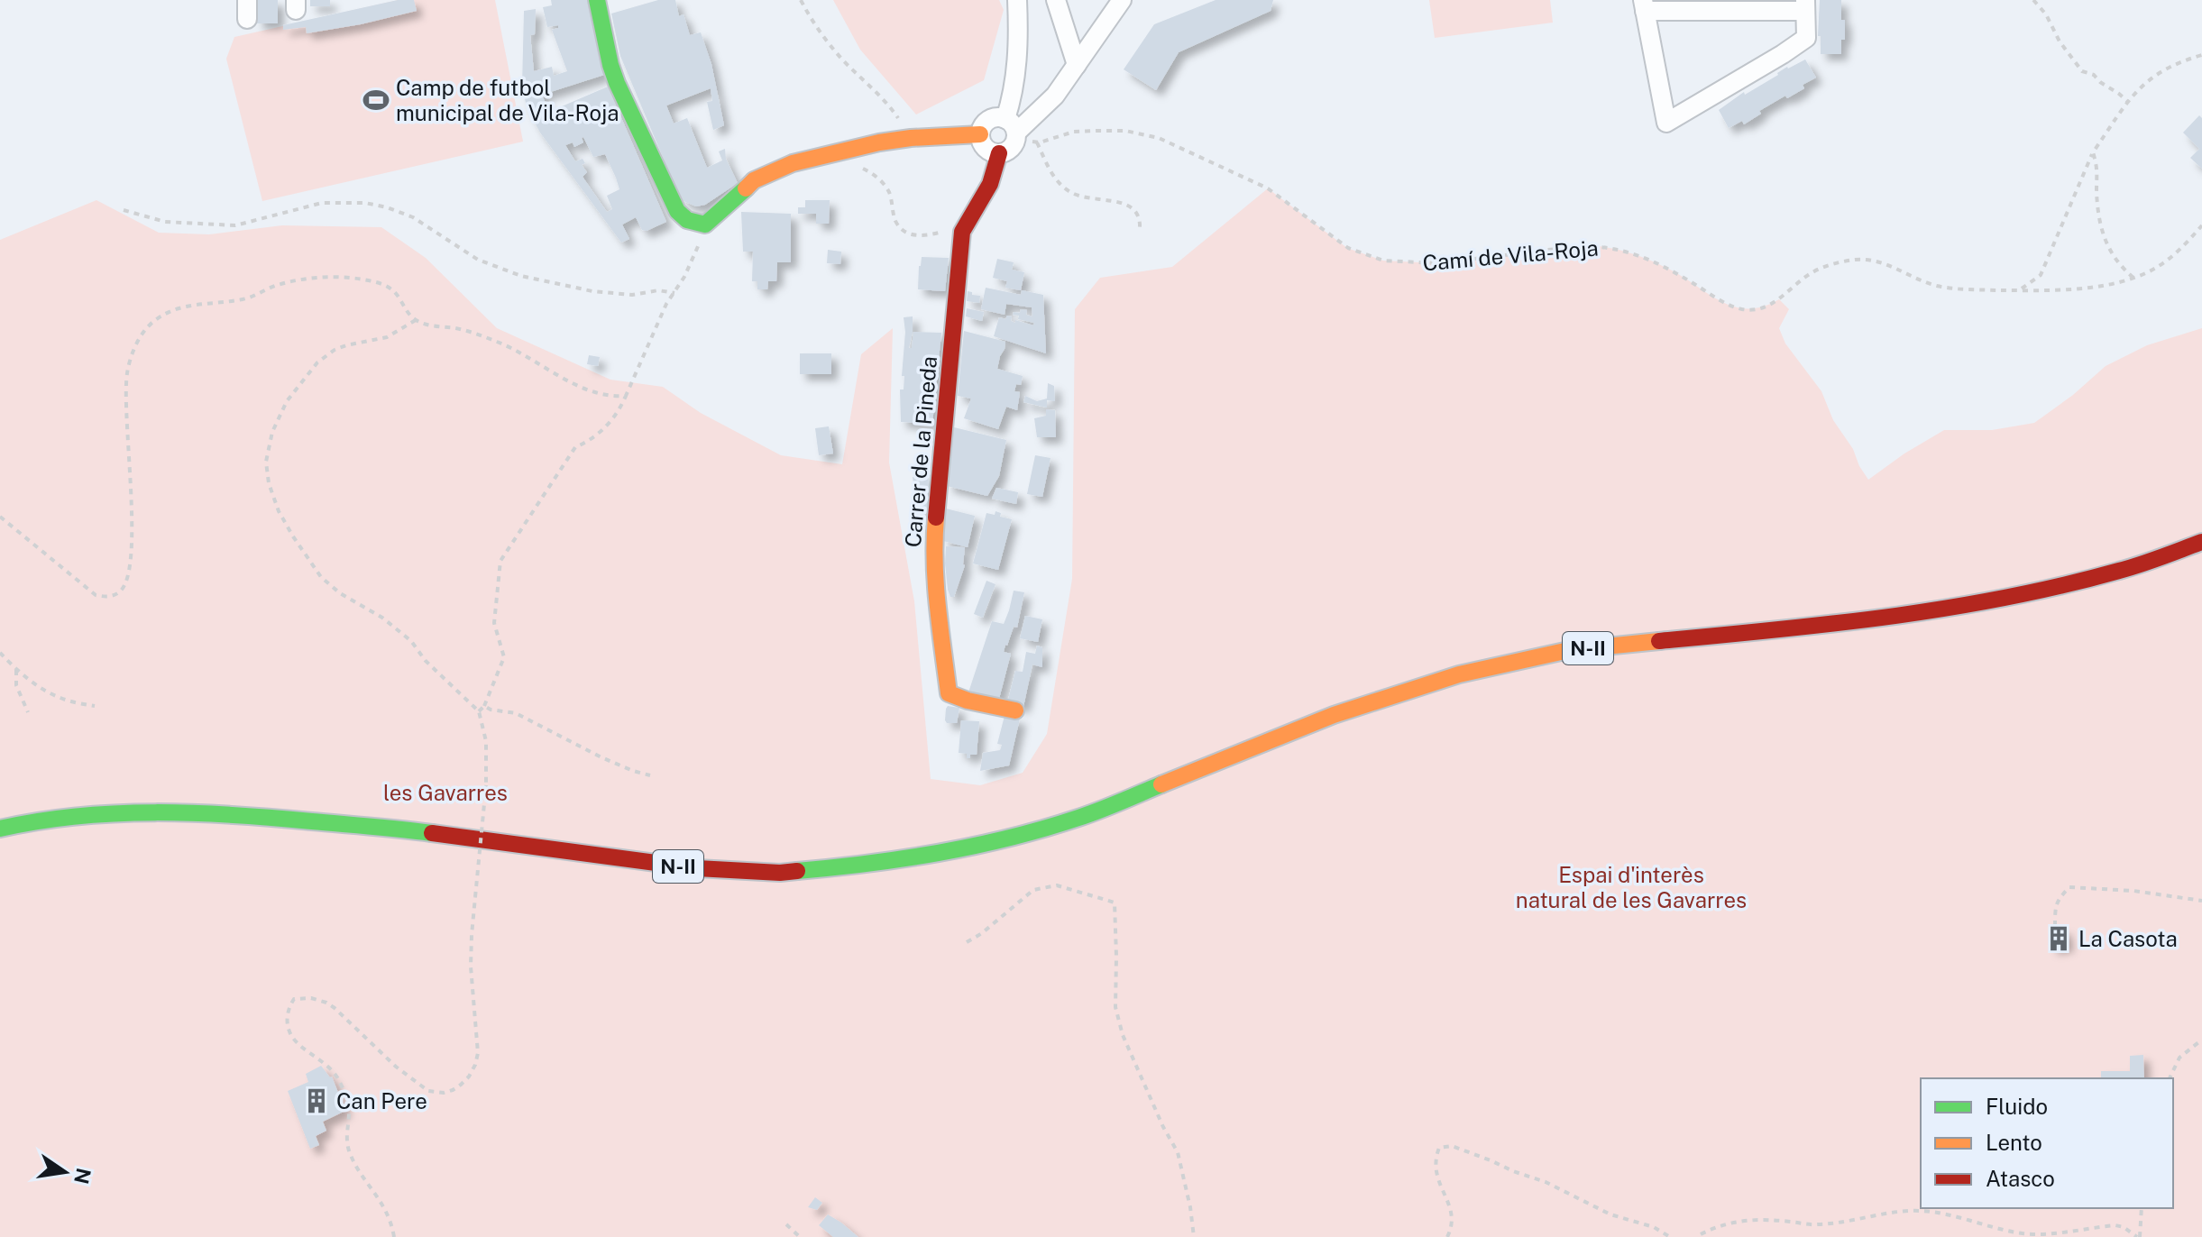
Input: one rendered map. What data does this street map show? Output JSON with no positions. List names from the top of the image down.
{
  "streets": {
    "main road": ["Carrer de la Pineda", "N-II"],
    "path": ["Camí de Vila-Roja"]
  },
  "crossings": [
    ["Camí de Vila-Roja", "Carrer de la Pineda"]
  ],
  "parks": ["les Gavarres", "Espai d'interès natural de les Gavarres"],
  "places": {
    "sports": ["Camp de futbol municipal de Vila-Roja"],
    "building": ["La Casota", "Can Pere"]
  },
  "legend": ["Fluido", "Lento", "Atasco"],
  "north": "right"
}
